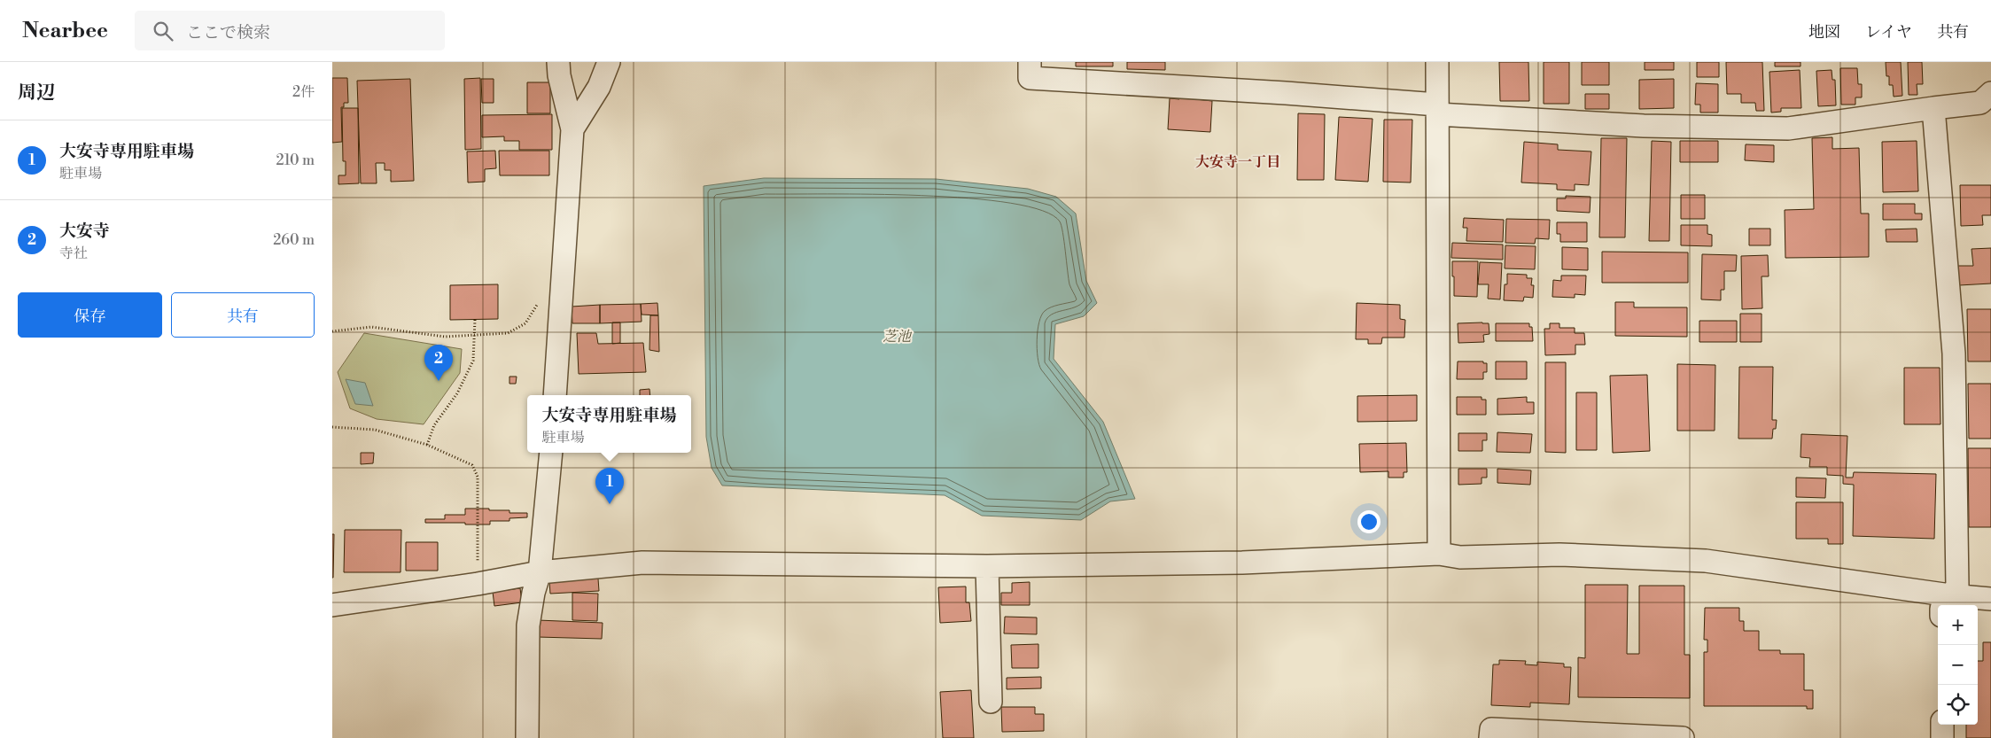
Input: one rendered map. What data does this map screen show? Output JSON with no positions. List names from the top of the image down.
{
  "districts": ["大安寺一丁目"],
  "water": ["芝池"],
  "page": {
    "header": "Nearbee",
    "search": "ここで検索",
    "nav": ["地図", "レイヤ", "共有"],
    "heading": ["周辺", "2件"],
    "list": [
      {
        "mark": "1",
        "name": "大安寺専用駐車場",
        "note": "駐車場",
        "value": "210 m"
      },
      {
        "mark": "2",
        "name": "大安寺",
        "note": "寺社",
        "value": "260 m"
      }
    ],
    "buttons": ["保存", "共有"],
    "pins": ["2", "1"],
    "popup": ["大安寺専用駐車場", "駐車場"],
    "map_buttons": ["+", "−"]
  }
}
